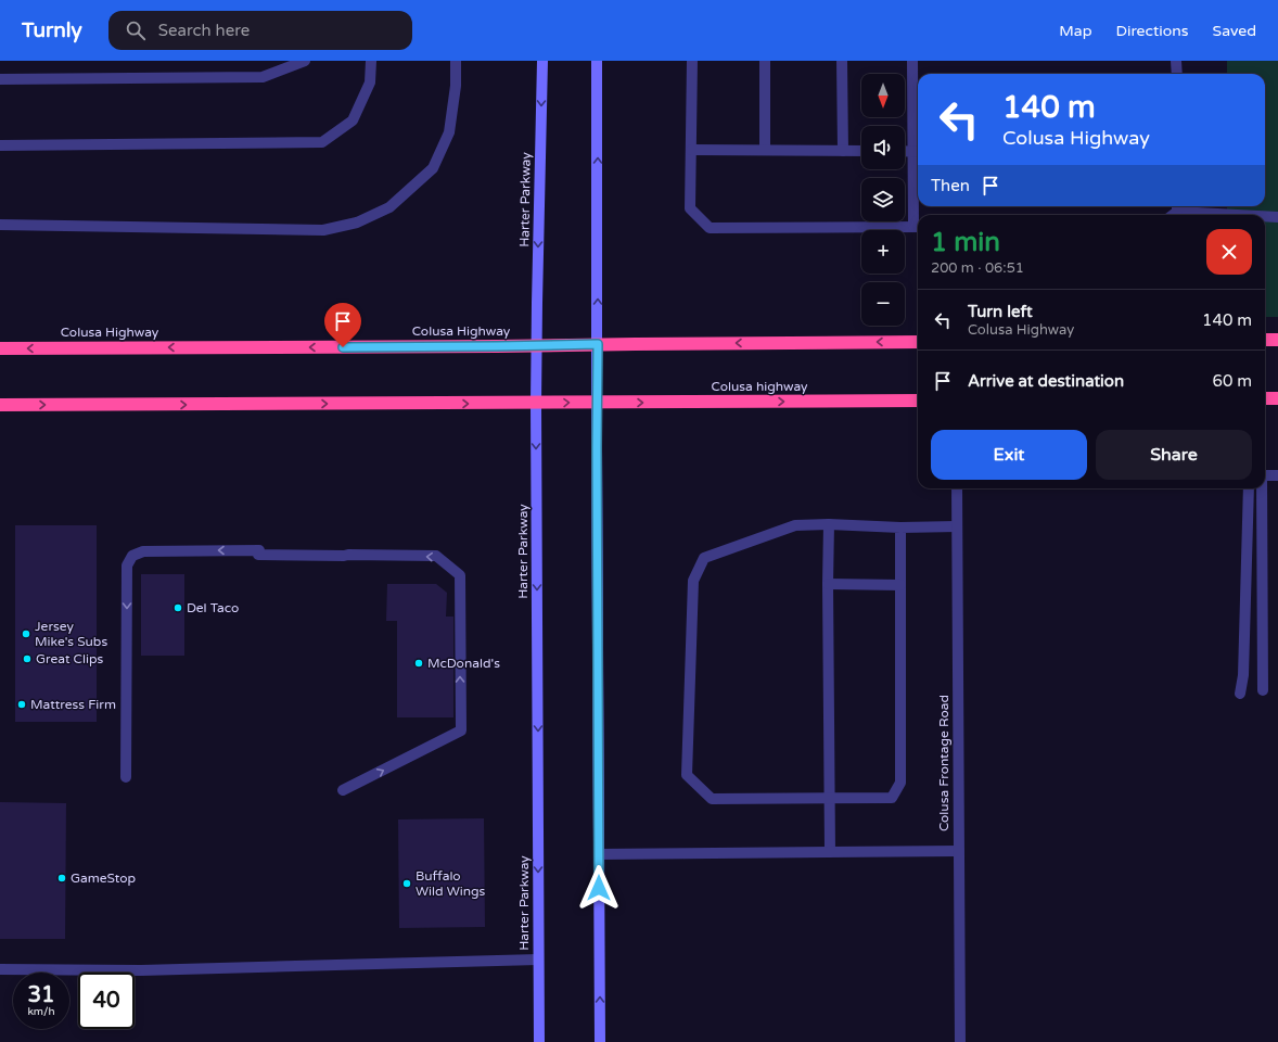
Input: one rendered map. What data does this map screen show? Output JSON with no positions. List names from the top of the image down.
{
  "streets": {
    "highway": ["Colusa Highway", "Colusa highway"],
    "street": ["Harter Parkway", "Colusa Frontage Road"]
  },
  "crossings": [
    ["Harter Parkway", "Colusa Highway"]
  ],
  "one_way": ["Colusa highway"],
  "places": [
    "Del Taco",
    "Jersey Mike's Subs",
    "Great Clips",
    "McDonald's",
    "Mattress Firm",
    "GameStop",
    "Buffalo Wild Wings"
  ],
  "north": "bottom",
  "page": {
    "header": "Turnly",
    "search": "Search here",
    "nav": ["Map", "Directions", "Saved"],
    "map_buttons": ["+", "−"],
    "turn": ["140 m", "Colusa Highway"],
    "then": "Then",
    "heading": ["1 min", "200 m · 06:51"],
    "list": [
      {
        "name": "Turn left",
        "note": "Colusa Highway",
        "value": "140 m"
      },
      {
        "name": "Arrive at destination",
        "value": "60 m"
      }
    ],
    "buttons": ["Exit", "Share"],
    "speed": "31 km/h",
    "limit": "40"
  }
}
